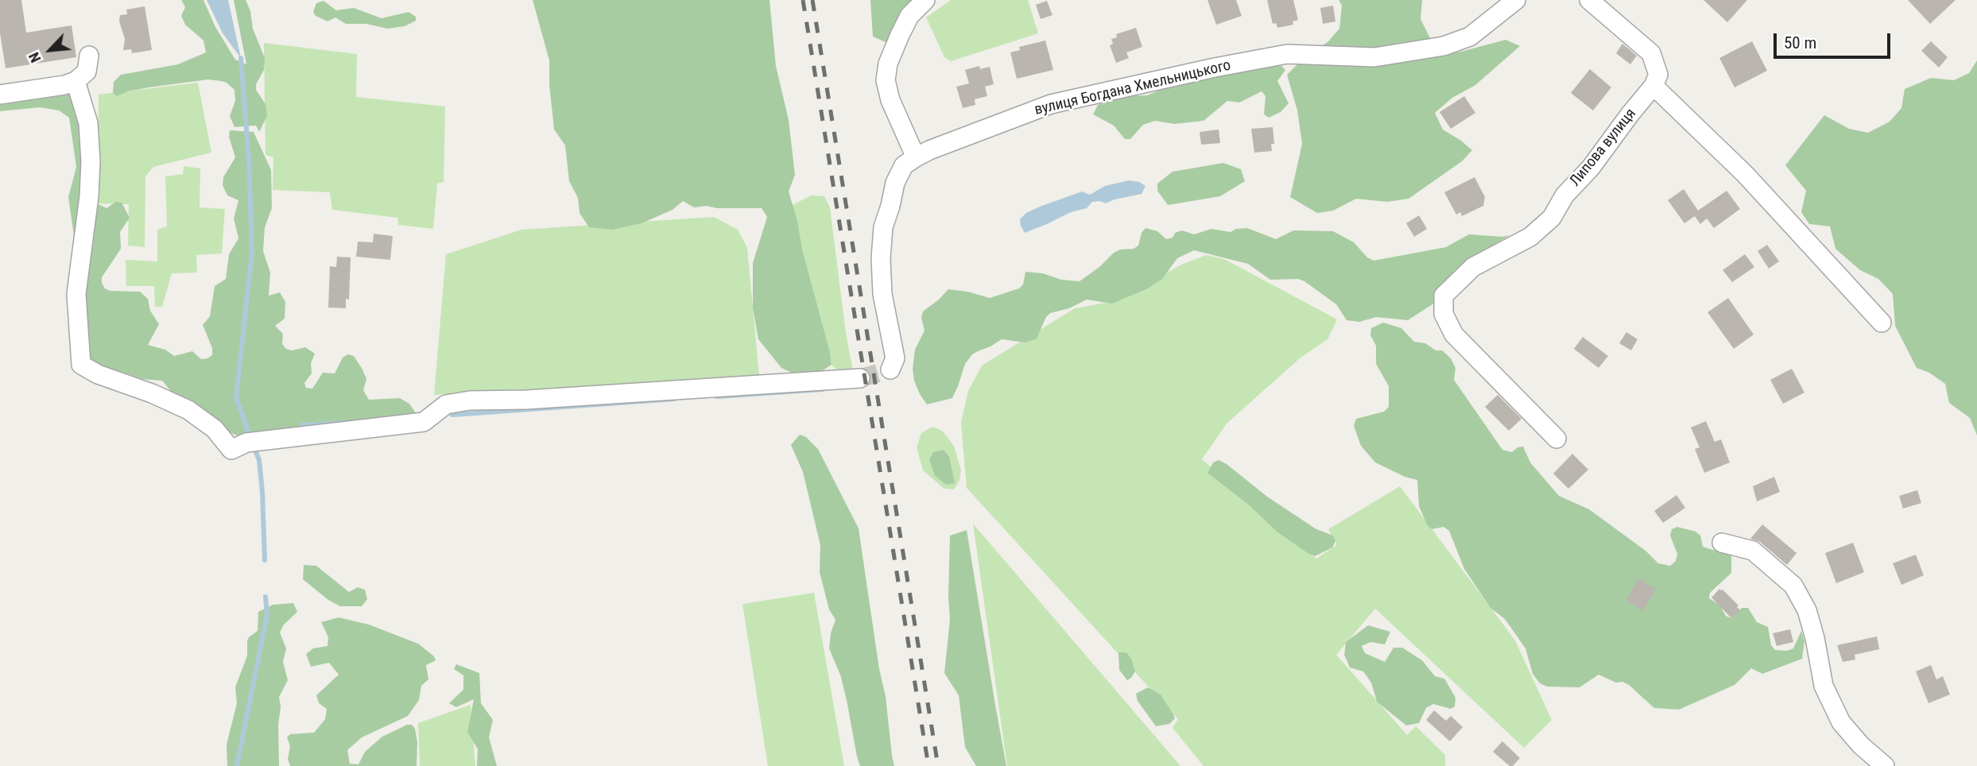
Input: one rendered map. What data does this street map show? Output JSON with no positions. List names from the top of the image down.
{
  "streets": {
    "street": ["вулиця Богдана Хмельницького", "Липова вулиця"]
  },
  "scale_bar": "50 m",
  "north": "bottom left"
}
